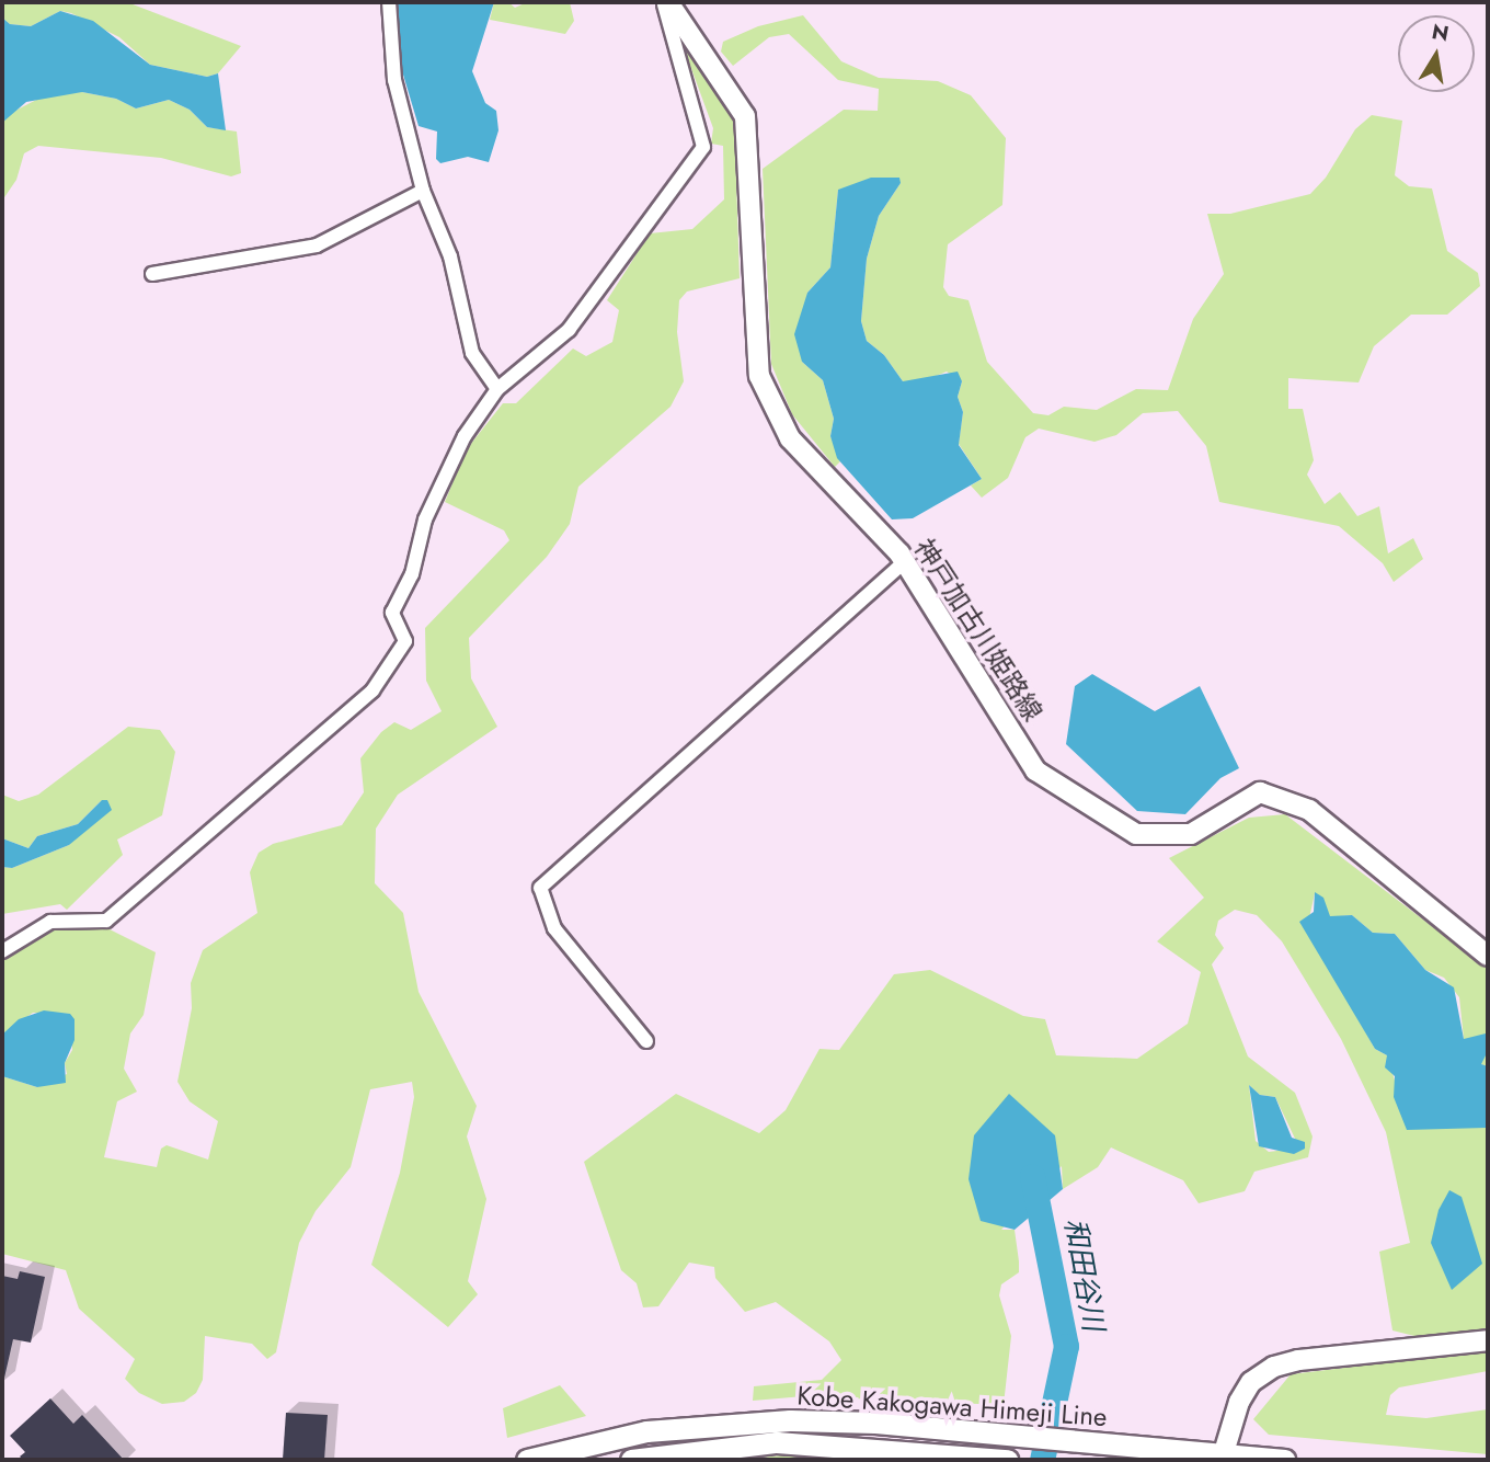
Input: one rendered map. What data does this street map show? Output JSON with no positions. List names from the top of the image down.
{
  "streets": {
    "main road": ["Kobe Kakogawa Himeji Line"],
    "street": ["神戸加古川姫路線"]
  },
  "water": ["和田谷川"],
  "north": "top"
}
